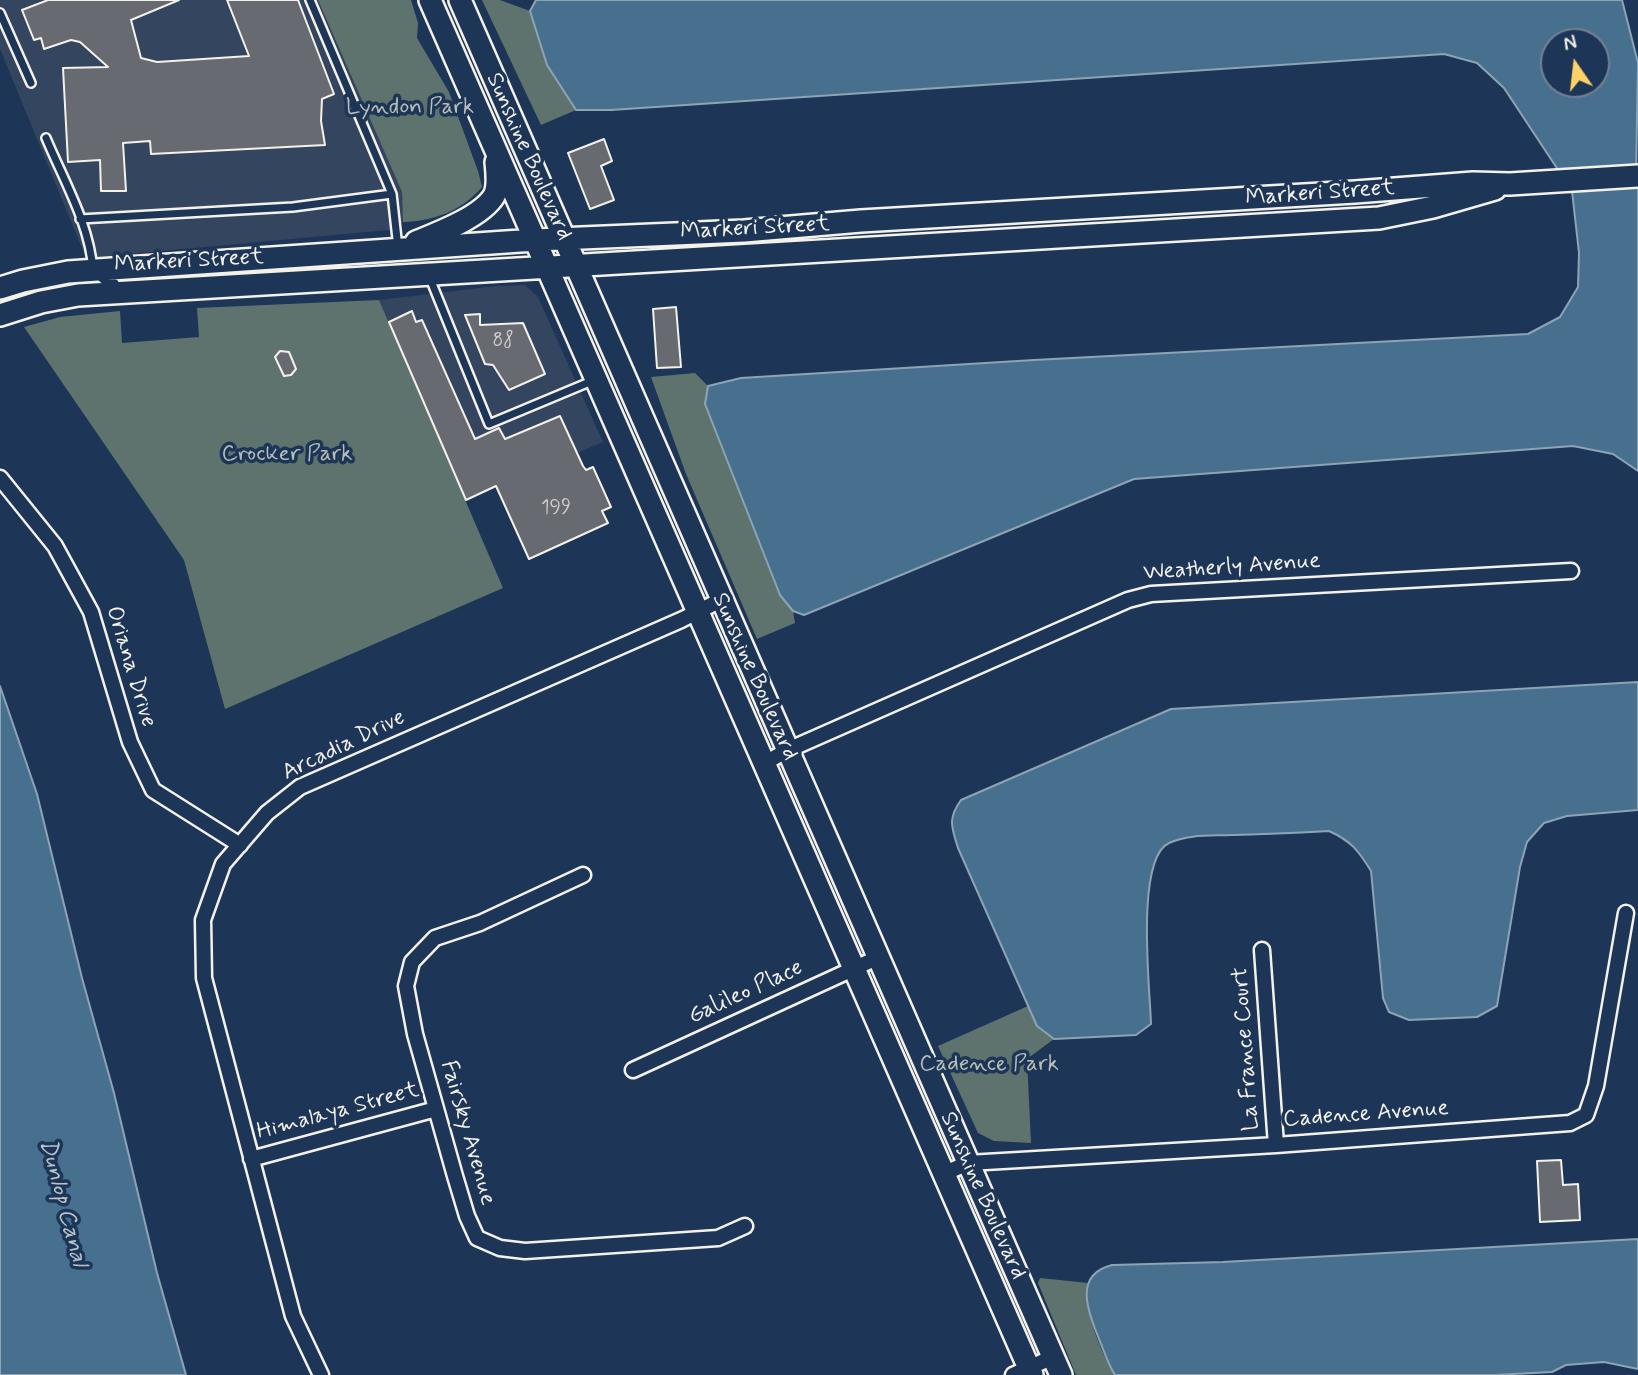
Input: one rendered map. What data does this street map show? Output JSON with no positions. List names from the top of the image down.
{
  "streets": {
    "main road": ["Sunshine Boulevard", "Markeri Street"],
    "street": [
      "Weatherly Avenue",
      "Oriana Drive",
      "Arcadia Drive",
      "Galileo Place",
      "La France Court",
      "Himalaya Street",
      "Cadence Avenue",
      "Fairsky Avenue"
    ]
  },
  "crossings": [
    ["Sunshine Boulevard", "Markeri Street"],
    ["Sunshine Boulevard", "Weatherly Avenue"],
    ["Sunshine Boulevard", "Arcadia Drive"],
    ["Sunshine Boulevard", "Galileo Place"],
    ["Sunshine Boulevard", "Cadence Avenue"],
    ["Oriana Drive", "Arcadia Drive"],
    ["Arcadia Drive", "Himalaya Street"],
    ["La France Court", "Cadence Avenue"],
    ["Himalaya Street", "Fairsky Avenue"]
  ],
  "water": ["Dunlop Canal"],
  "parks": ["Lyndon Park", "Crocker Park", "Cadence Park"],
  "house_numbers": ["88", "199"],
  "north": "top"
}
